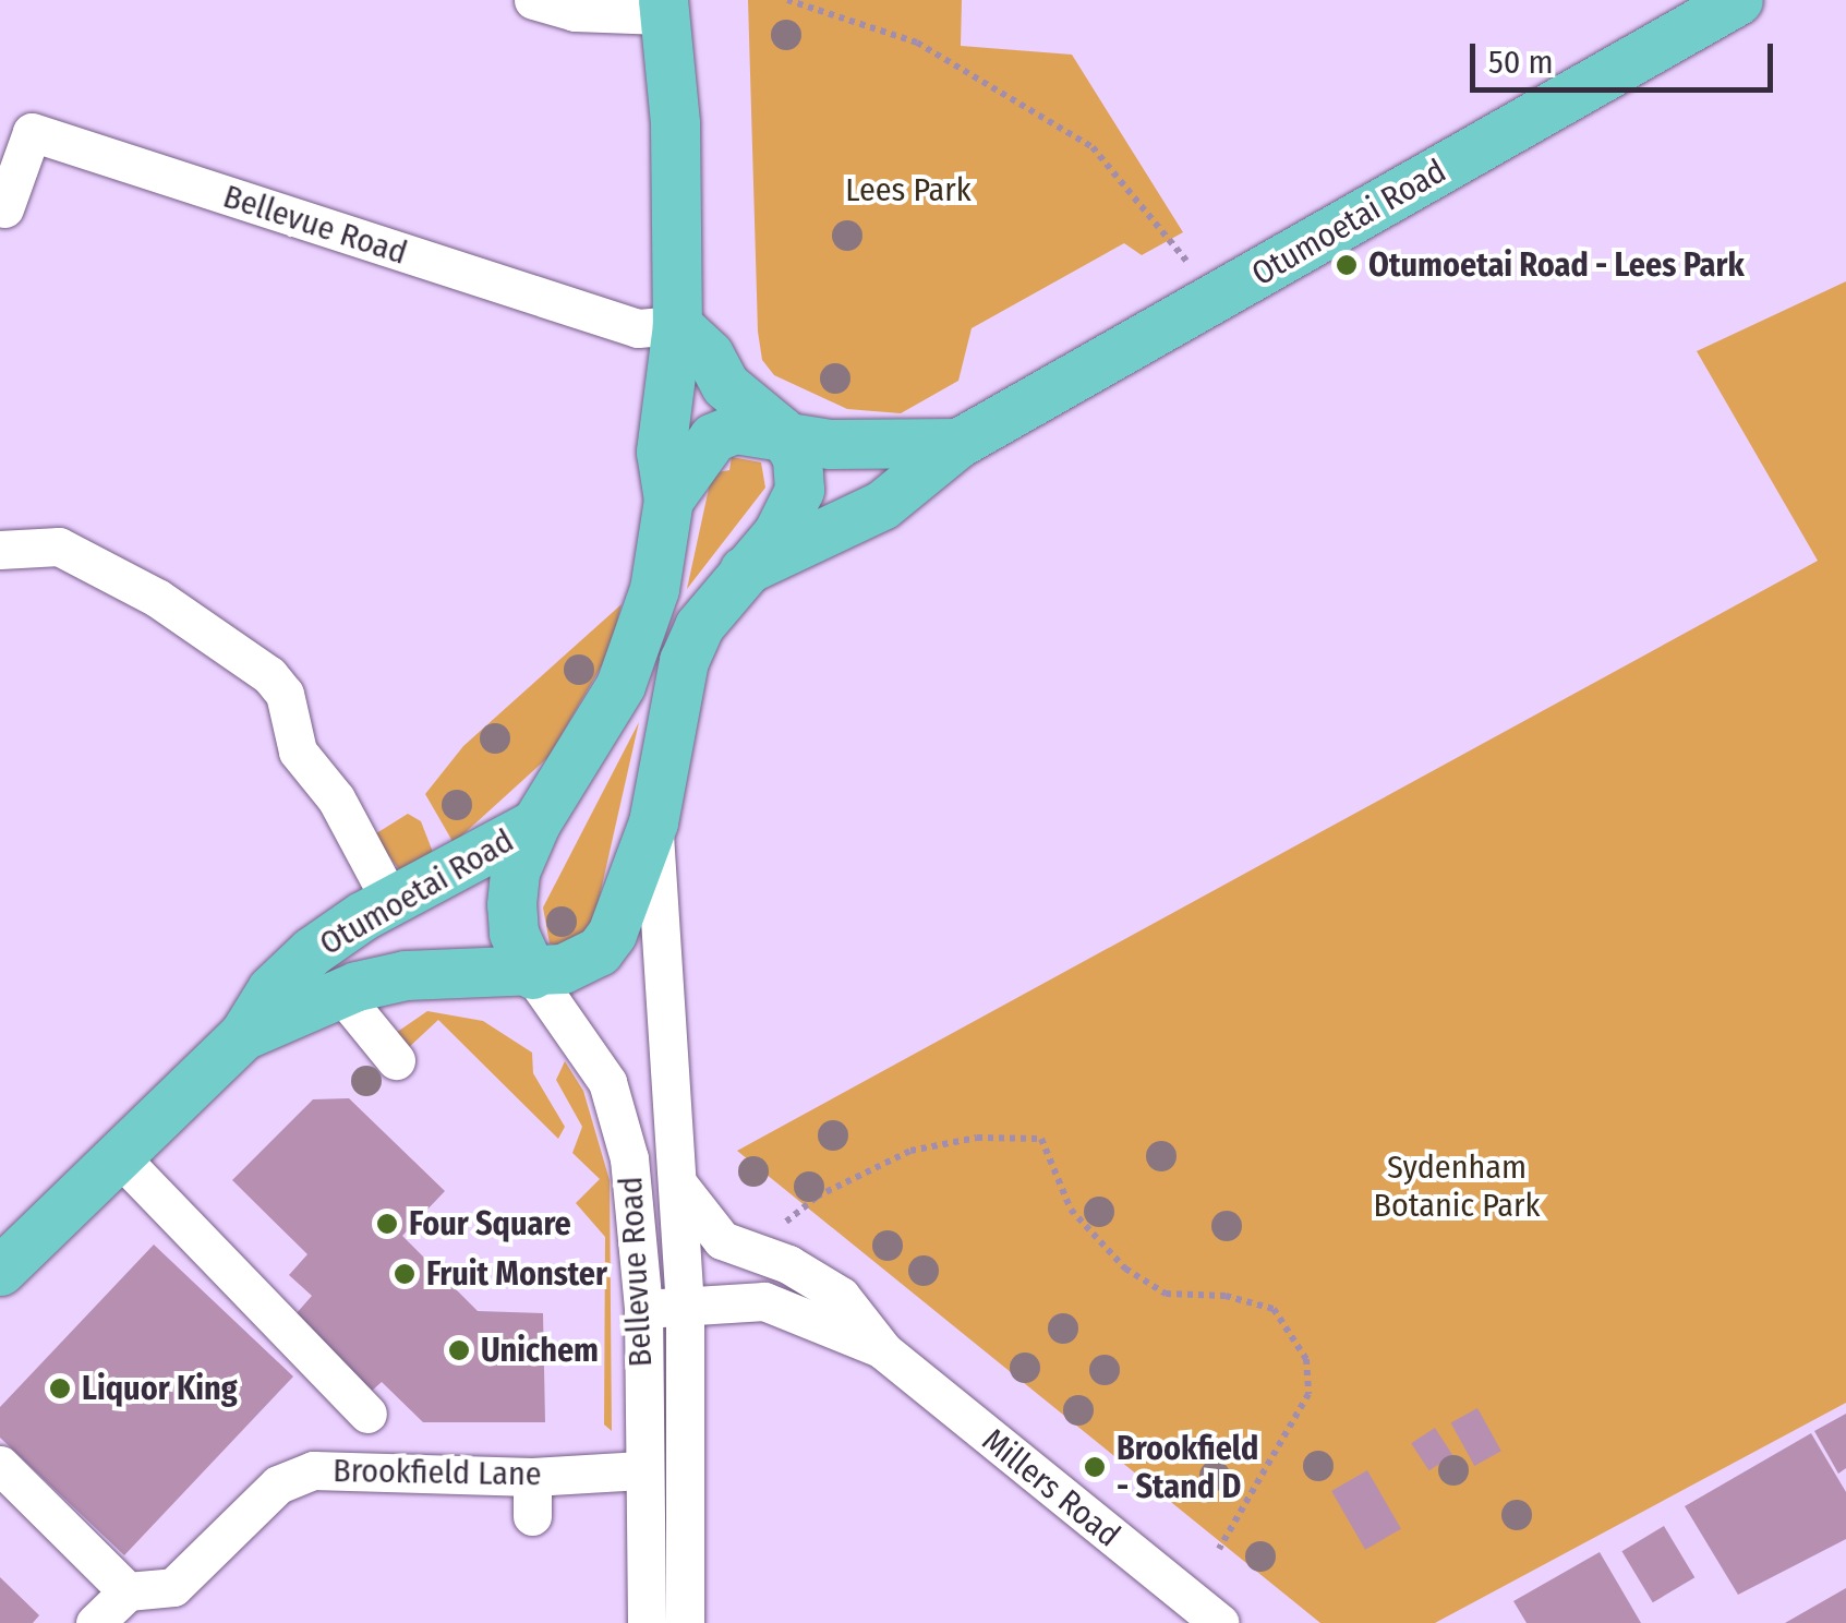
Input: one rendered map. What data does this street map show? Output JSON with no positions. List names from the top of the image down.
{
  "streets": {
    "main road": ["Otumoetai Road", "Bellevue Road"],
    "street": ["Brookfield Lane", "Millers Road"]
  },
  "crossings": [
    ["Otumoetai Road", "Bellevue Road"],
    ["Bellevue Road", "Brookfield Lane"],
    ["Bellevue Road", "Millers Road"]
  ],
  "parks": ["Lees Park", "Sydenham Botanic Park"],
  "places": [
    "Otumoetai Road - Lees Park",
    "Four Square",
    "Fruit Monster",
    "Unichem",
    "Liquor King",
    "Brookfield - Stand D"
  ],
  "scale_bar": "50 m"
}
